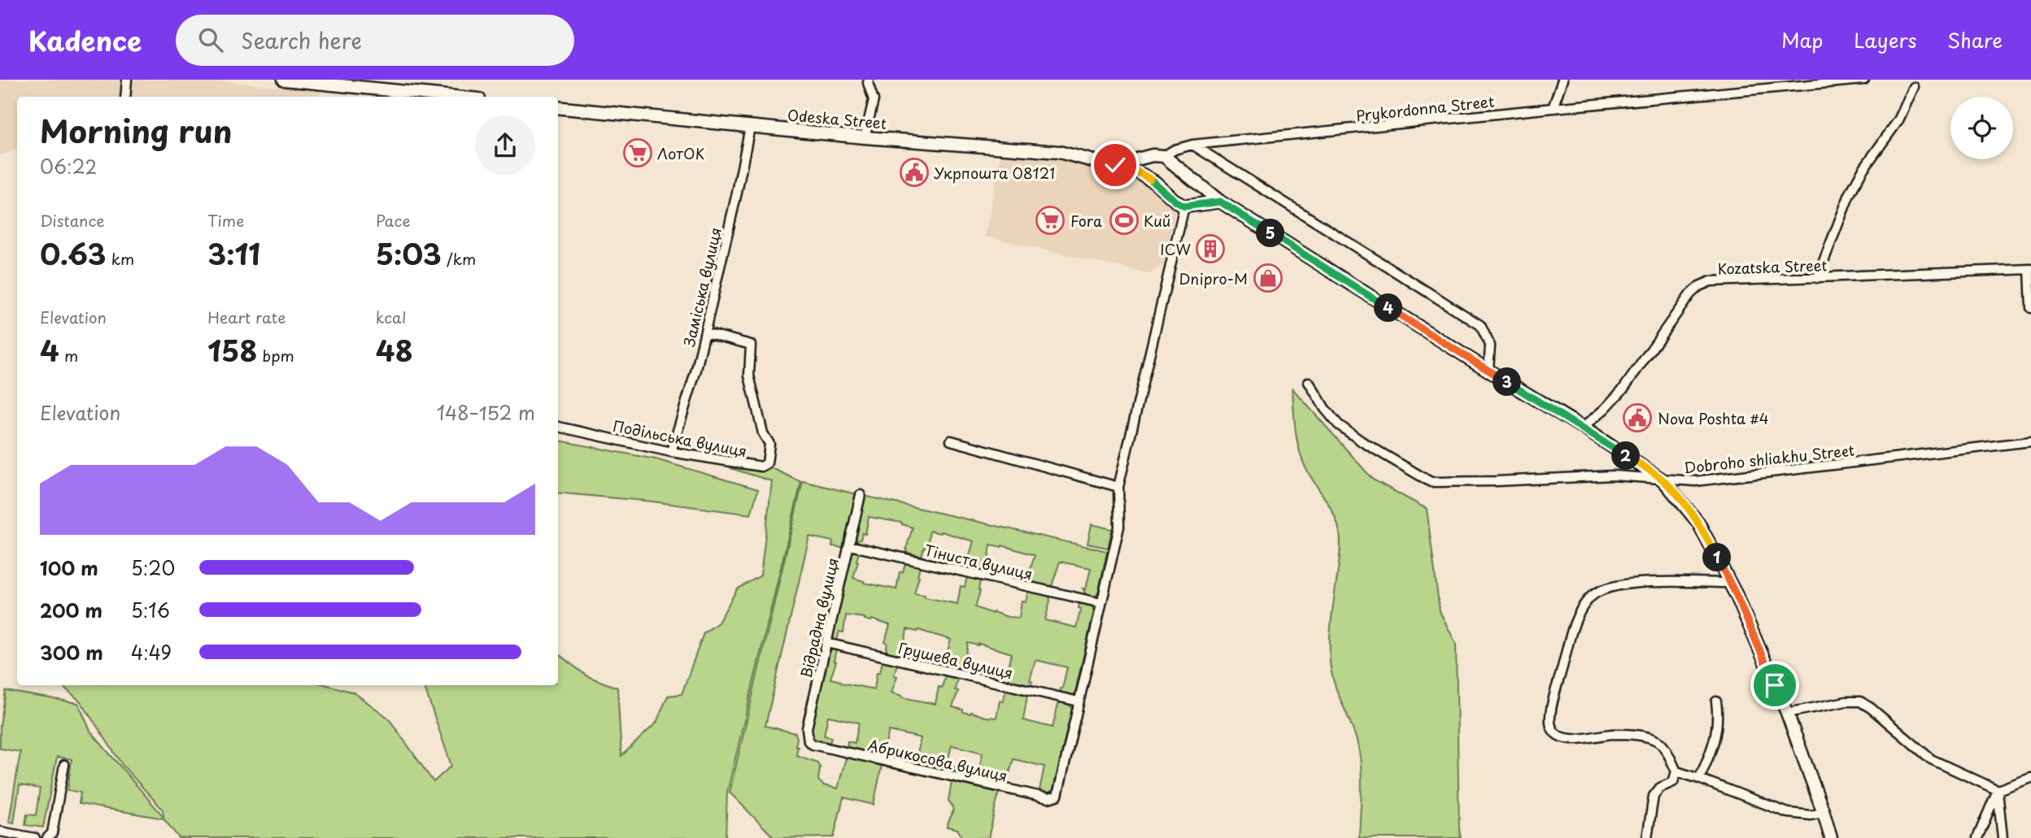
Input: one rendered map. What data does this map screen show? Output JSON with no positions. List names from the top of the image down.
{
  "streets": {
    "street": [
      "Prykordonna Street",
      "Odeska Street",
      "Kozatska Street",
      "Заміська вулиця",
      "Подільська вулиця",
      "Dobroho shliakhu Street",
      "Тіниста вулиця",
      "Відрадна вулиця",
      "Грушева вулиця",
      "Абрикосова вулиця"
    ]
  },
  "crossings": [
    ["Odeska Street", "Заміська вулиця"],
    ["Заміська вулиця", "Подільська вулиця"],
    ["Тіниста вулиця", "Відрадна вулиця"],
    ["Відрадна вулиця", "Грушева вулиця"],
    ["Відрадна вулиця", "Абрикосова вулиця"],
    ["Грушева вулиця", "Абрикосова вулиця"]
  ],
  "places": {
    "supermarket": ["ЛотОК", "Fora"],
    "public building": ["Укрпошта 08121", "Nova Poshta #4"],
    "sports": ["Кий"],
    "building": ["ICW"],
    "shop": ["Dnipro-M"]
  },
  "page": {
    "header": "Kadence",
    "search": "Search here",
    "nav": ["Map", "Layers", "Share"],
    "heading": ["Morning run", "06:22"],
    "stats": [
      ["Distance", "0.63 km"],
      ["Time", "3:11"],
      ["Pace", "5:03 /km"],
      ["Elevation", "4 m"],
      ["Heart rate", "158 bpm"],
      ["kcal", "48"]
    ],
    "pins": [
      "5",
      "4",
      "3",
      "2",
      "1"
    ],
    "chart": ["Elevation", "148–152 m"],
    "list": [
      {
        "name": "100 m",
        "note": "5:20"
      },
      {
        "name": "200 m",
        "note": "5:16"
      },
      {
        "name": "300 m",
        "note": "4:49"
      }
    ]
  }
}
